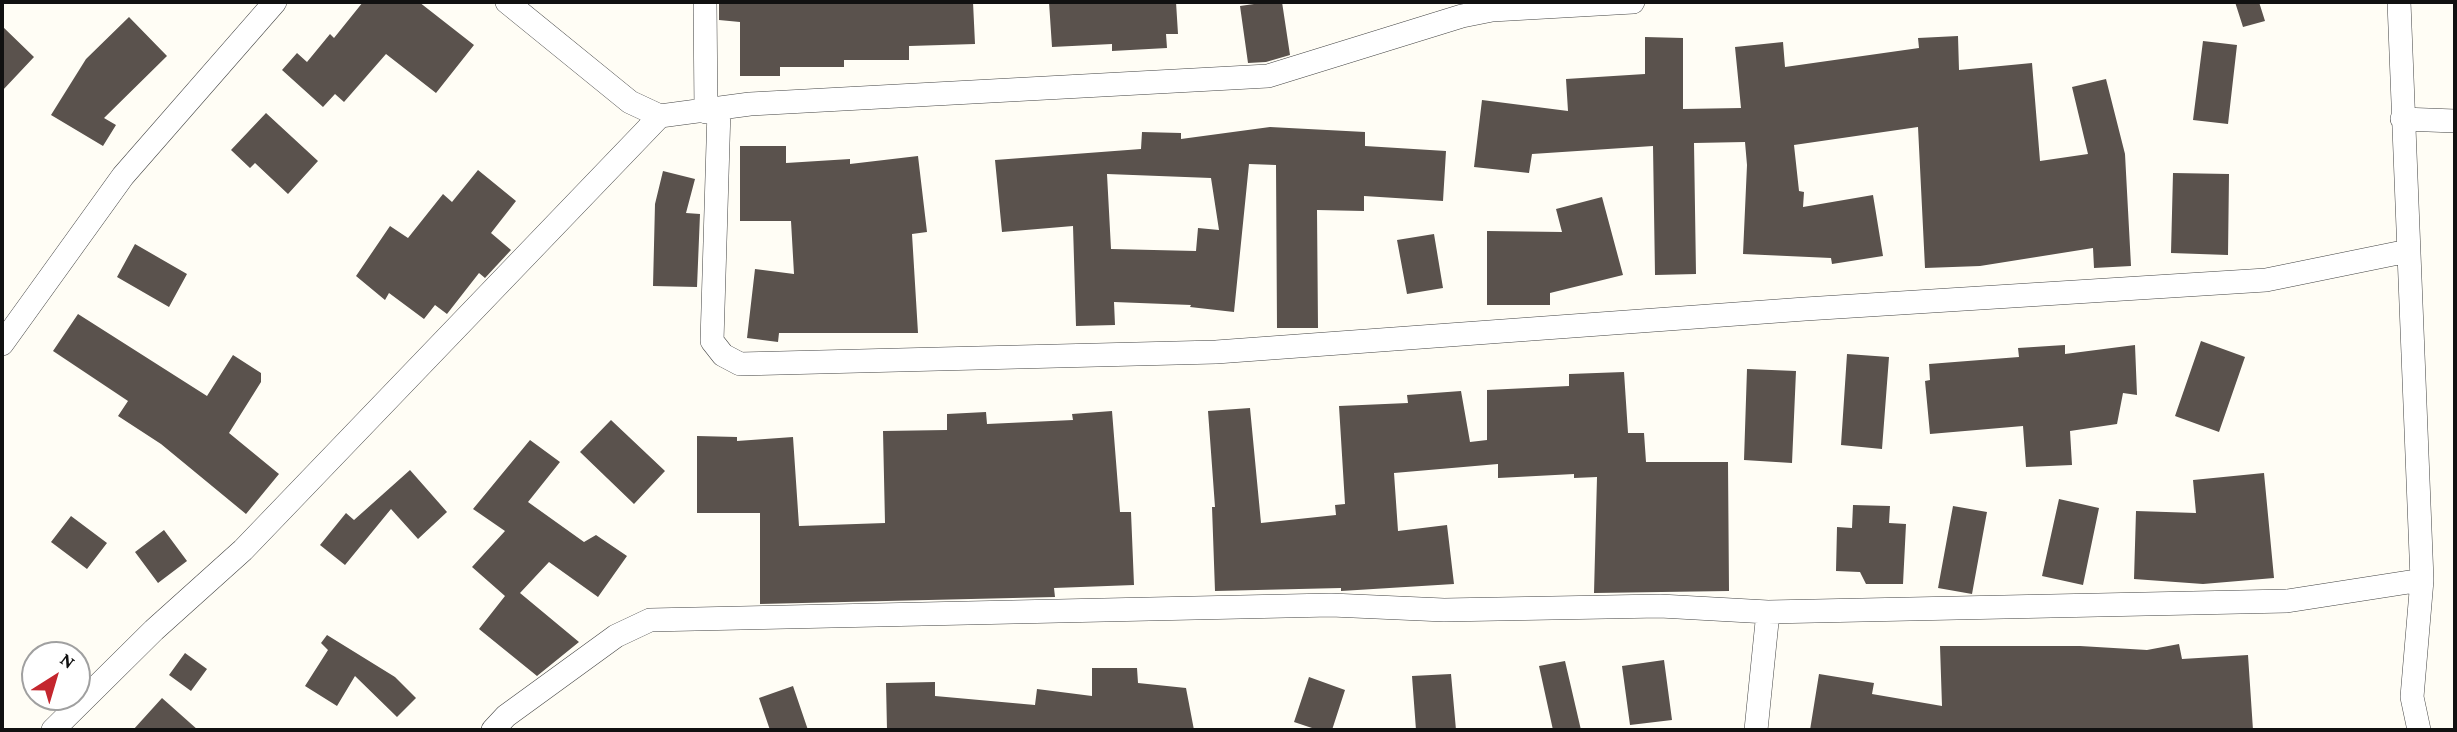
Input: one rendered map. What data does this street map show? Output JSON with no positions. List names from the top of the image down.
{
  "north": "top right"
}
